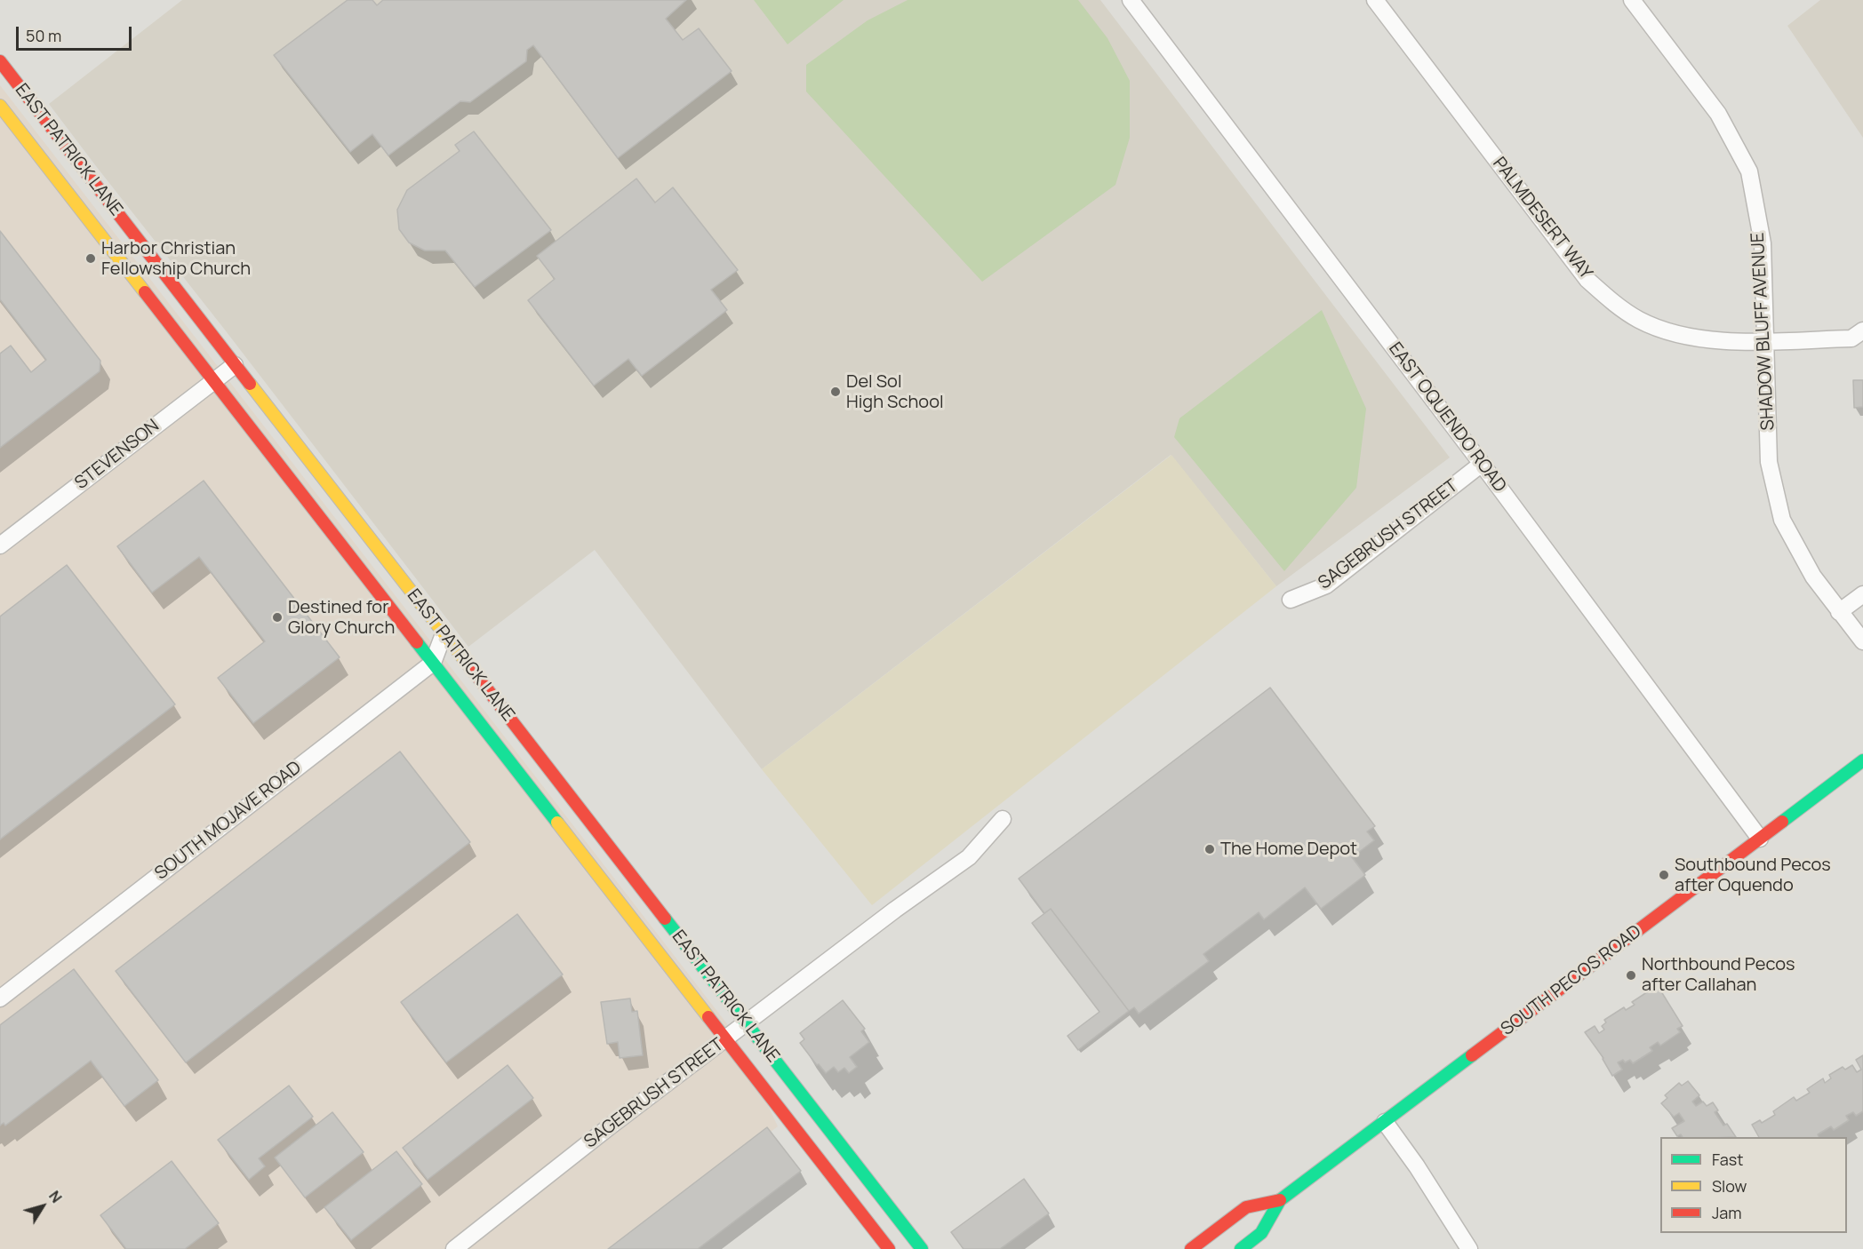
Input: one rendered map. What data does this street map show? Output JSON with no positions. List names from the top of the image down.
{
  "streets": {
    "main road": ["EAST PATRICK LANE", "SOUTH PECOS ROAD"],
    "street": [
      "PALMDESERT WAY",
      "SHADOW BLUFF AVENUE",
      "EAST OQUENDO ROAD",
      "STEVENSON",
      "SAGEBRUSH STREET",
      "SOUTH MOJAVE ROAD"
    ]
  },
  "crossings": [
    ["EAST PATRICK LANE", "STEVENSON"],
    ["EAST PATRICK LANE", "SAGEBRUSH STREET"],
    ["EAST PATRICK LANE", "SOUTH MOJAVE ROAD"],
    ["PALMDESERT WAY", "SHADOW BLUFF AVENUE"],
    ["EAST OQUENDO ROAD", "SAGEBRUSH STREET"],
    ["EAST OQUENDO ROAD", "SOUTH PECOS ROAD"]
  ],
  "places": [
    "Harbor Christian Fellowship Church",
    "Del Sol High School",
    "Destined for Glory Church",
    "The Home Depot",
    "Southbound Pecos after Oquendo",
    "Northbound Pecos after Callahan"
  ],
  "legend": ["Fast", "Slow", "Jam"],
  "scale_bar": "50 m",
  "north": "top right"
}
